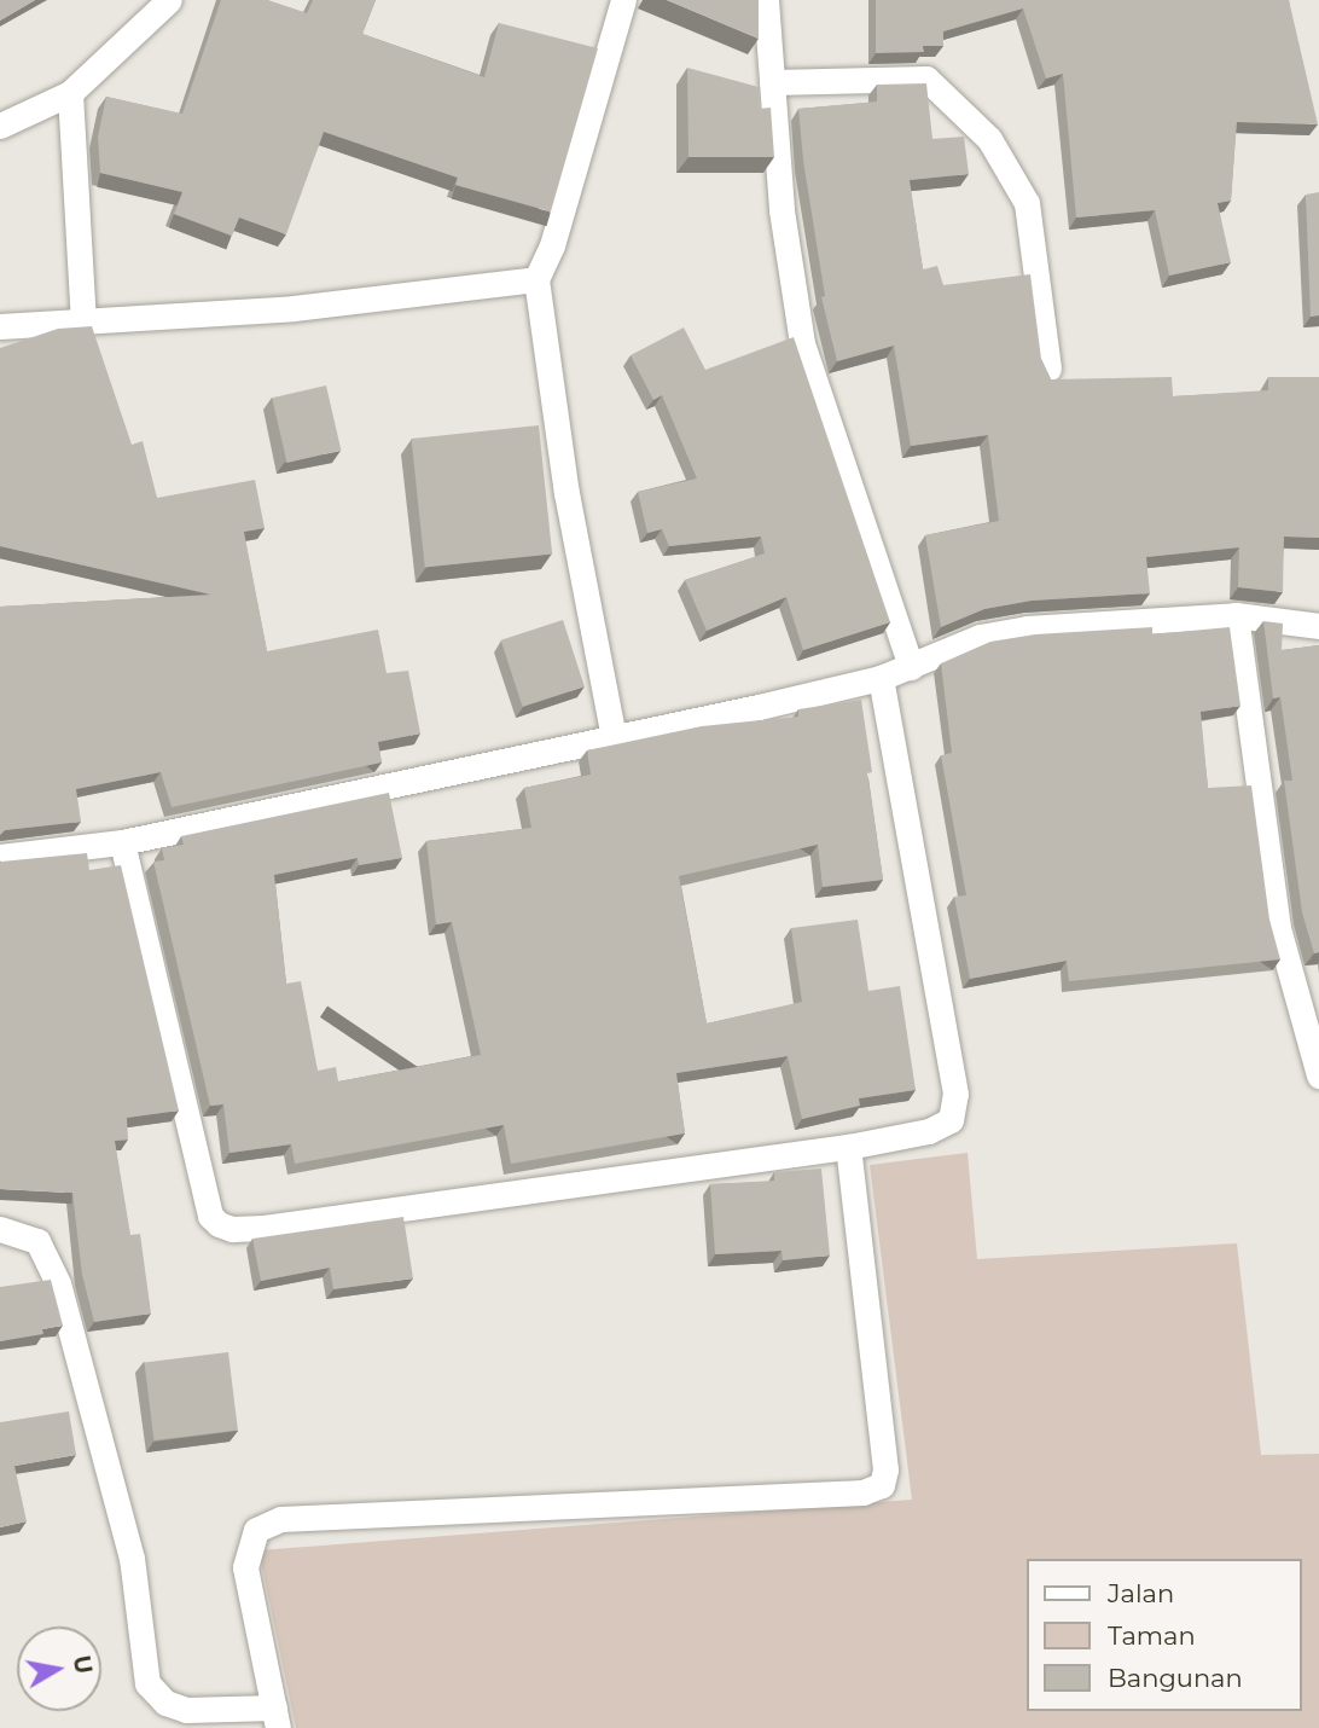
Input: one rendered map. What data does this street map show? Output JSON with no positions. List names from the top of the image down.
{
  "legend": ["Jalan", "Taman", "Bangunan"],
  "north": "right"
}
